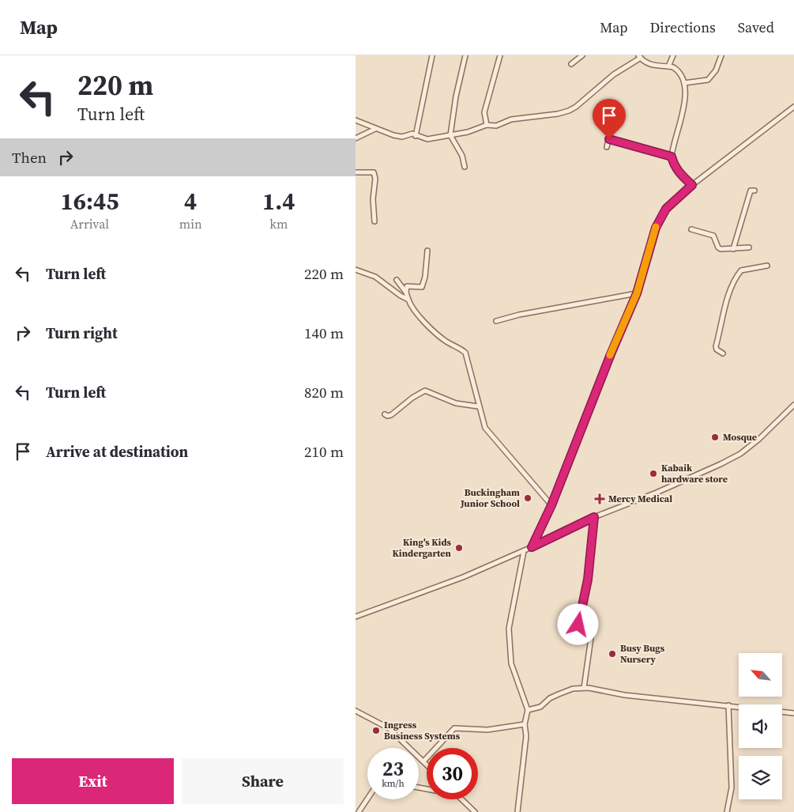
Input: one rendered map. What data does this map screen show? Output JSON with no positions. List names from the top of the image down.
{
  "places": {
    "other": [
      "Mosque",
      "Kabaik hardware store",
      "Buckingham Junior School",
      "King's Kids Kindergarten",
      "Busy Bugs Nursery",
      "Ingress Business Systems"
    ],
    "health": ["Mercy Medical"]
  },
  "north": "top left",
  "page": {
    "header": "Map",
    "nav": ["Map", "Directions", "Saved"],
    "turn": ["220 m", "Turn left"],
    "then": "Then",
    "eta": [
      "16:45",
      "Arrival",
      "4",
      "min",
      "1.4",
      "km"
    ],
    "list": [
      {
        "name": "Turn left",
        "value": "220 m"
      },
      {
        "name": "Turn right",
        "value": "140 m"
      },
      {
        "name": "Turn left",
        "value": "820 m"
      },
      {
        "name": "Arrive at destination",
        "value": "210 m"
      }
    ],
    "speed": "23 km/h",
    "limit": "30",
    "buttons": ["Exit", "Share"]
  }
}
